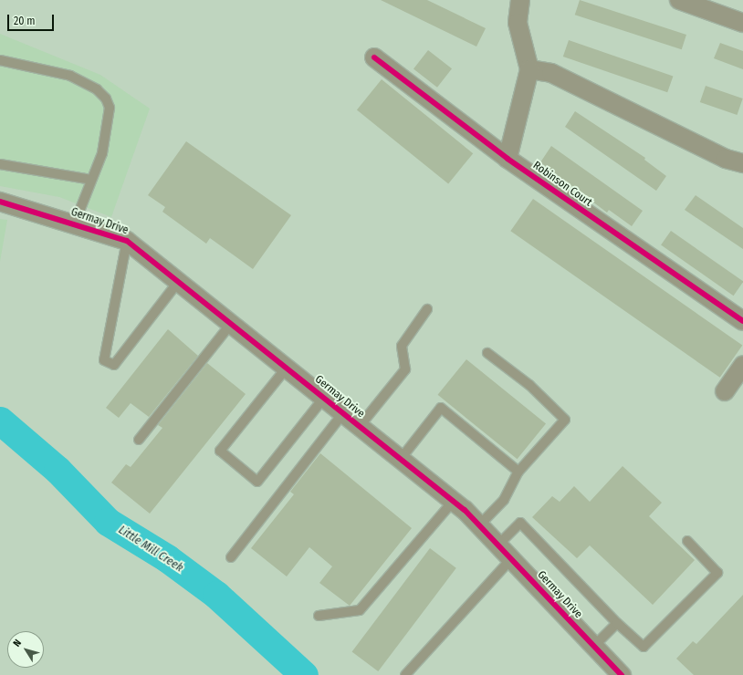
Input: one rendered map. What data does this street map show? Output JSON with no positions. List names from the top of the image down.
{
  "streets": {
    "street": ["Robinson Court", "Germay Drive"]
  },
  "water": ["Little Mill Creek"],
  "scale_bar": "20 m",
  "north": "top left"
}
